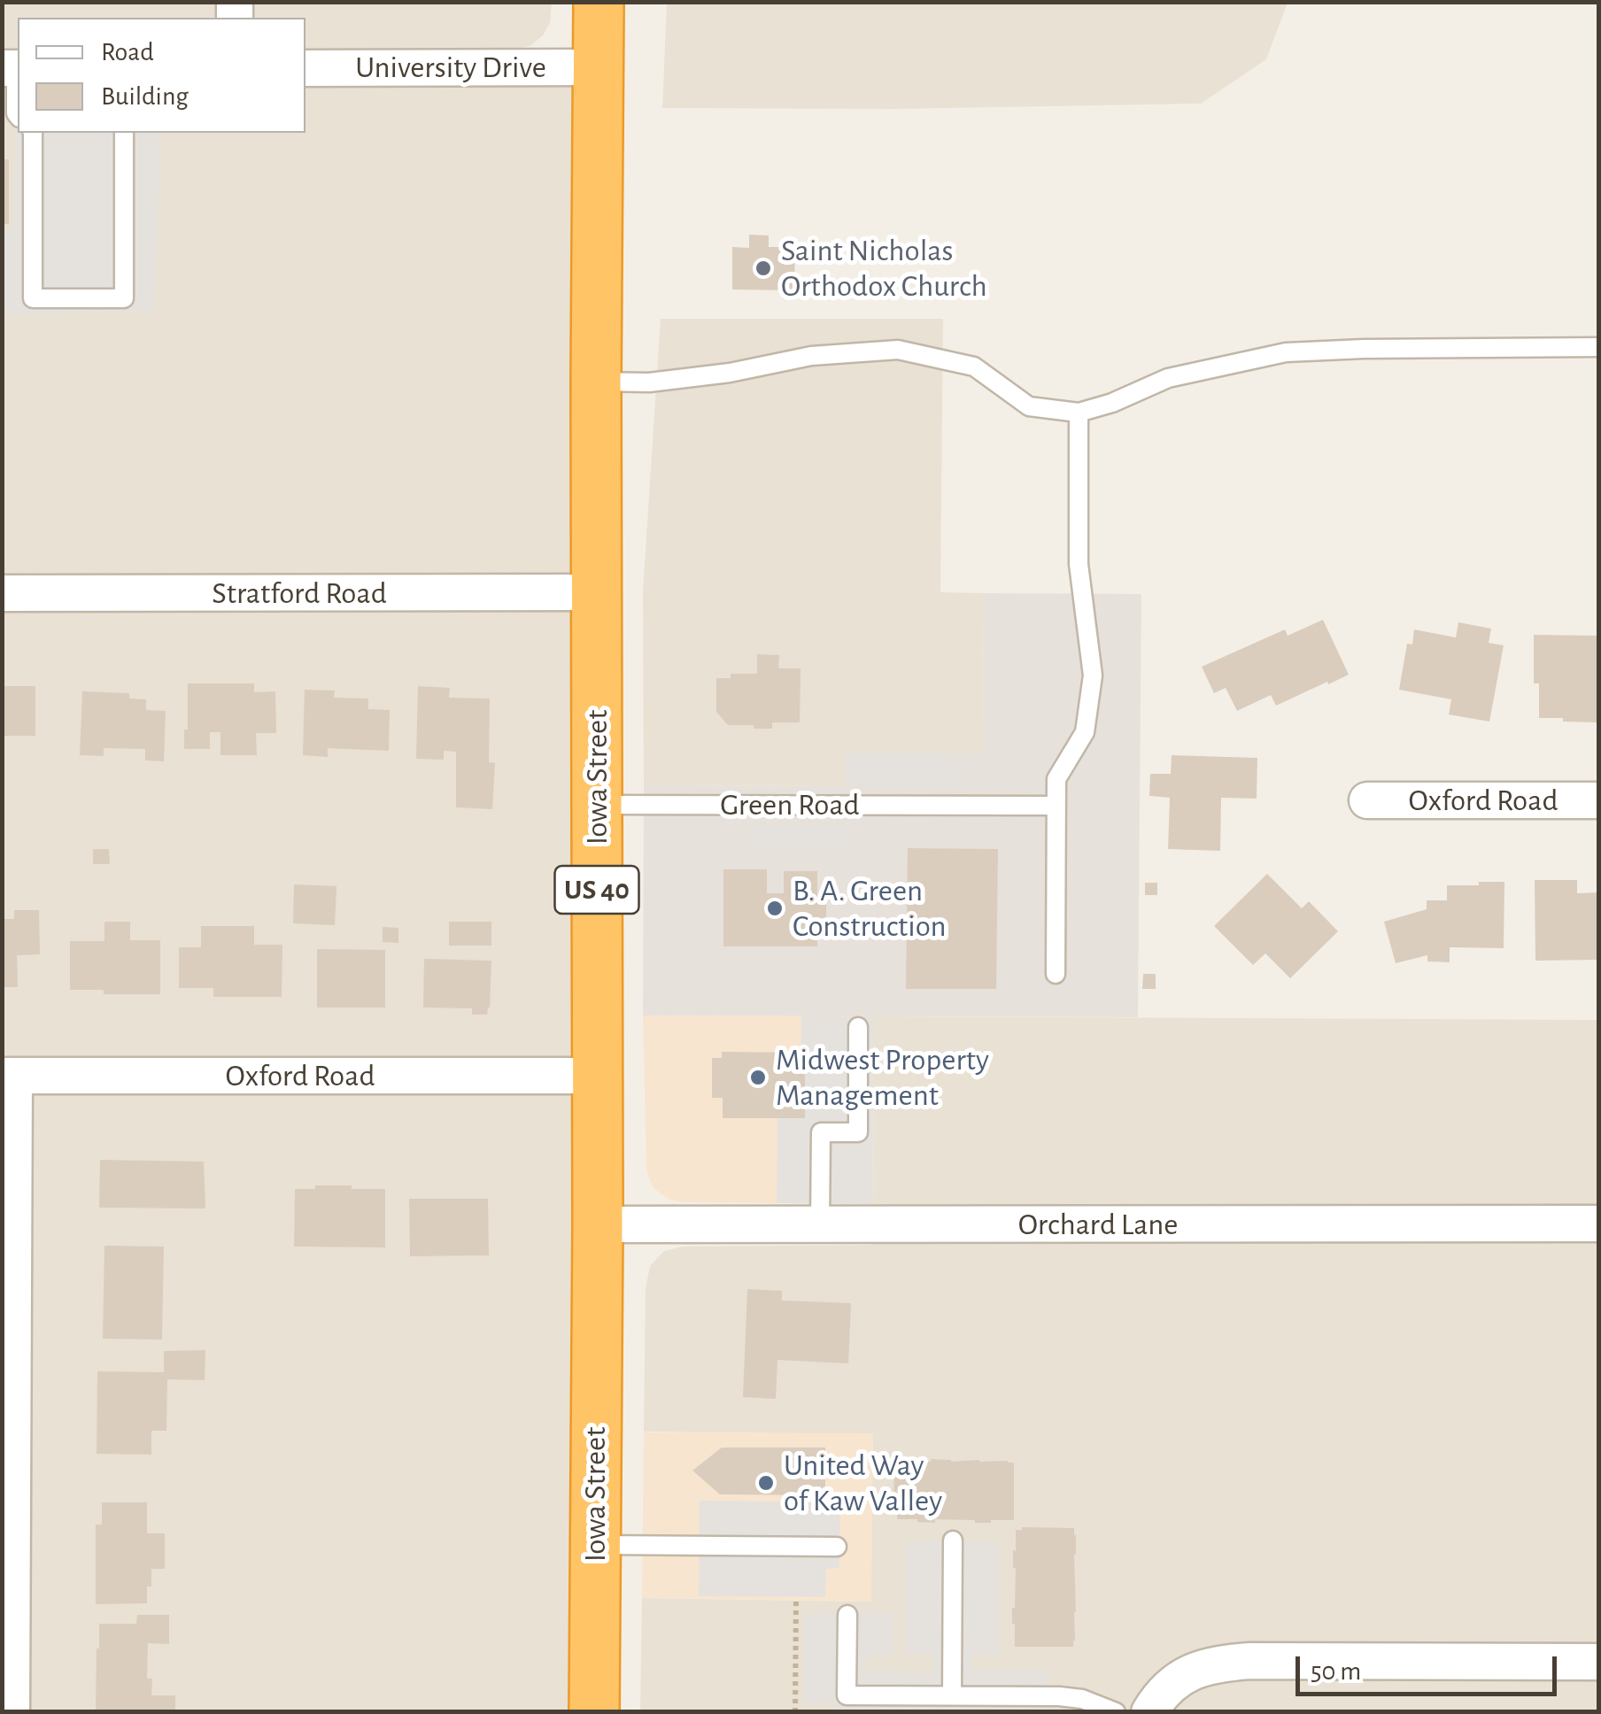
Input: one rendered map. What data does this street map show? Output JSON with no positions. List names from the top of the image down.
{
  "streets": {
    "highway": ["Iowa Street", "US 40"],
    "street": [
      "University Drive",
      "Stratford Road",
      "Oxford Road",
      "Orchard Lane"
    ],
    "lane": ["Green Road"]
  },
  "crossings": [
    ["University Drive", "Iowa Street"],
    ["Stratford Road", "Iowa Street"],
    ["Iowa Street", "Oxford Road"],
    ["Iowa Street", "Green Road"],
    ["Iowa Street", "Orchard Lane"]
  ],
  "places": [
    "Saint Nicholas Orthodox Church",
    "B. A. Green Construction",
    "Midwest Property Management",
    "United Way of Kaw Valley"
  ],
  "legend": ["Road", "Building"],
  "scale_bar": "50 m"
}
